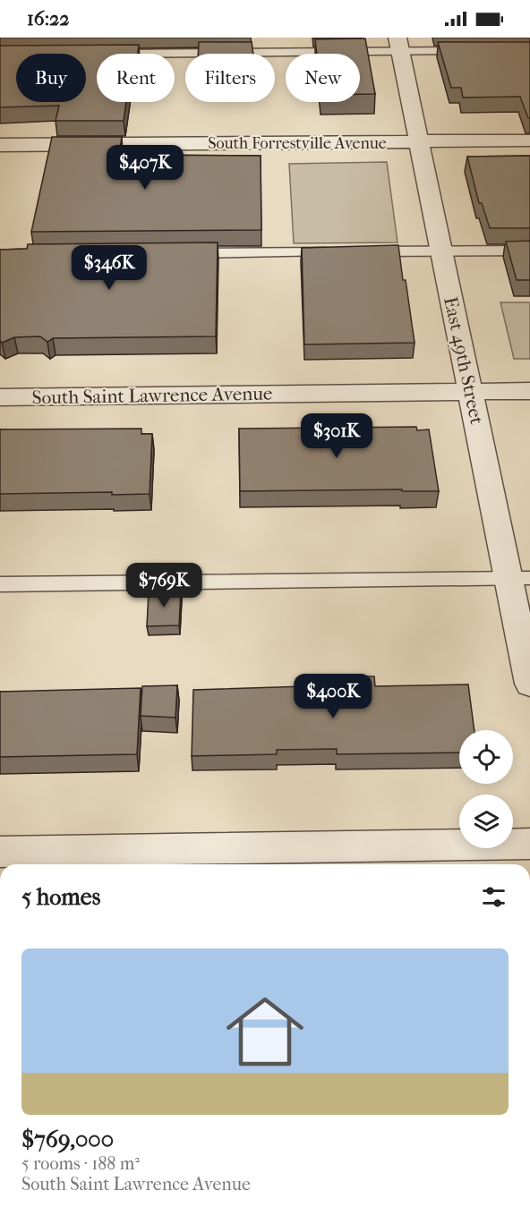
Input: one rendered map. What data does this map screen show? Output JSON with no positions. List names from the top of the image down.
{
  "streets": {
    "street": ["South Forrestville Avenue", "East 49th Street", "South Saint Lawrence Avenue"]
  },
  "crossings": [
    ["South Forrestville Avenue", "East 49th Street"],
    ["East 49th Street", "South Saint Lawrence Avenue"]
  ],
  "page": {
    "status": "16:22",
    "chip": [
      "Buy",
      "Rent",
      "Filters",
      "New"
    ],
    "price": [
      "$407K",
      "$346K",
      "$301K",
      "$769K",
      "$400K"
    ],
    "heading": "5 homes",
    "list": [
      {
        "name": "$769,000",
        "note": "5 rooms · 188 m² · South Saint Lawrence Avenue"
      }
    ]
  }
}
